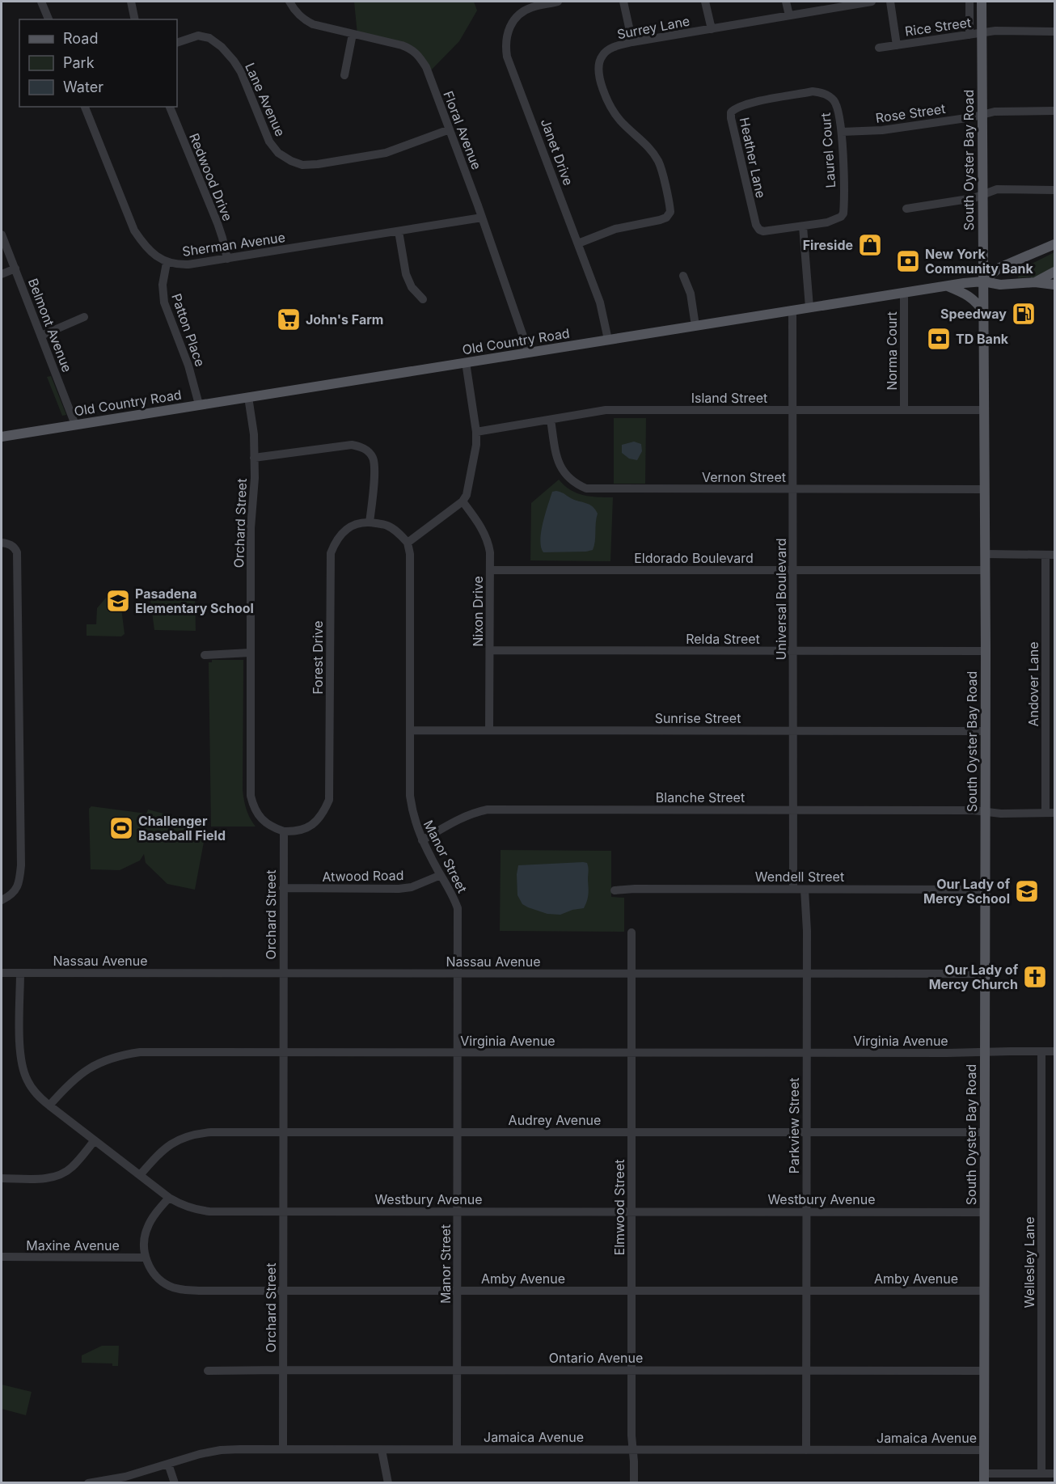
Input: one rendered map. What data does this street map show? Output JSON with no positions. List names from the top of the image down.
{
  "streets": {
    "main road": ["South Oyster Bay Road", "Old Country Road"],
    "street": [
      "Rice Street",
      "Surrey Lane",
      "Lane Avenue",
      "Rose Street",
      "Floral Avenue",
      "Laurel Court",
      "Janet Drive",
      "Heather Lane",
      "Redwood Drive",
      "Sherman Avenue",
      "Belmont Avenue",
      "Patton Place",
      "Norma Court",
      "Island Street",
      "Vernon Street",
      "Orchard Street",
      "Eldorado Boulevard",
      "Universal Boulevard",
      "Nixon Drive",
      "Relda Street",
      "Forest Drive",
      "Andover Lane",
      "Sunrise Street",
      "Blanche Street",
      "Manor Street",
      "Atwood Road",
      "Wendell Street",
      "Nassau Avenue",
      "Virginia Avenue",
      "Audrey Avenue",
      "Parkview Street",
      "Westbury Avenue",
      "Elmwood Street",
      "Maxine Avenue",
      "Wellesley Lane",
      "Amby Avenue",
      "Ontario Avenue",
      "Jamaica Avenue"
    ]
  },
  "crossings": [
    ["Rice Street", "South Oyster Bay Road"],
    ["Surrey Lane", "Janet Drive"],
    ["Lane Avenue", "Floral Avenue"],
    ["Rose Street", "Laurel Court"],
    ["Rose Street", "South Oyster Bay Road"],
    ["Floral Avenue", "Sherman Avenue"],
    ["Floral Avenue", "Old Country Road"],
    ["Laurel Court", "Heather Lane"],
    ["Janet Drive", "Old Country Road"],
    ["South Oyster Bay Road", "Old Country Road"],
    ["South Oyster Bay Road", "Island Street"],
    ["South Oyster Bay Road", "Vernon Street"],
    ["South Oyster Bay Road", "Eldorado Boulevard"],
    ["South Oyster Bay Road", "Relda Street"],
    ["South Oyster Bay Road", "Sunrise Street"],
    ["South Oyster Bay Road", "Blanche Street"],
    ["South Oyster Bay Road", "Wendell Street"],
    ["South Oyster Bay Road", "Nassau Avenue"],
    ["South Oyster Bay Road", "Virginia Avenue"],
    ["South Oyster Bay Road", "Audrey Avenue"],
    ["South Oyster Bay Road", "Westbury Avenue"],
    ["South Oyster Bay Road", "Amby Avenue"],
    ["South Oyster Bay Road", "Ontario Avenue"],
    ["South Oyster Bay Road", "Jamaica Avenue"],
    ["Redwood Drive", "Sherman Avenue"],
    ["Sherman Avenue", "Patton Place"],
    ["Belmont Avenue", "Old Country Road"],
    ["Patton Place", "Old Country Road"],
    ["Old Country Road", "Norma Court"],
    ["Old Country Road", "Orchard Street"],
    ["Old Country Road", "Universal Boulevard"],
    ["Norma Court", "Island Street"],
    ["Island Street", "Vernon Street"],
    ["Island Street", "Universal Boulevard"],
    ["Vernon Street", "Universal Boulevard"],
    ["Orchard Street", "Forest Drive"],
    ["Orchard Street", "Atwood Road"],
    ["Orchard Street", "Nassau Avenue"],
    ["Orchard Street", "Virginia Avenue"],
    ["Orchard Street", "Audrey Avenue"],
    ["Orchard Street", "Westbury Avenue"],
    ["Orchard Street", "Amby Avenue"],
    ["Orchard Street", "Ontario Avenue"],
    ["Orchard Street", "Jamaica Avenue"],
    ["Eldorado Boulevard", "Universal Boulevard"],
    ["Eldorado Boulevard", "Nixon Drive"],
    ["Universal Boulevard", "Relda Street"],
    ["Universal Boulevard", "Sunrise Street"],
    ["Universal Boulevard", "Blanche Street"],
    ["Universal Boulevard", "Wendell Street"],
    ["Nixon Drive", "Relda Street"],
    ["Nixon Drive", "Sunrise Street"],
    ["Andover Lane", "Blanche Street"],
    ["Sunrise Street", "Manor Street"],
    ["Blanche Street", "Manor Street"],
    ["Manor Street", "Atwood Road"],
    ["Manor Street", "Nassau Avenue"],
    ["Manor Street", "Virginia Avenue"],
    ["Manor Street", "Audrey Avenue"],
    ["Manor Street", "Westbury Avenue"],
    ["Manor Street", "Amby Avenue"],
    ["Manor Street", "Ontario Avenue"],
    ["Manor Street", "Jamaica Avenue"],
    ["Wendell Street", "Parkview Street"],
    ["Nassau Avenue", "Parkview Street"],
    ["Nassau Avenue", "Westbury Avenue"],
    ["Nassau Avenue", "Elmwood Street"],
    ["Virginia Avenue", "Parkview Street"],
    ["Virginia Avenue", "Westbury Avenue"],
    ["Virginia Avenue", "Elmwood Street"],
    ["Virginia Avenue", "Wellesley Lane"],
    ["Audrey Avenue", "Parkview Street"],
    ["Audrey Avenue", "Westbury Avenue"],
    ["Audrey Avenue", "Elmwood Street"],
    ["Parkview Street", "Westbury Avenue"],
    ["Parkview Street", "Amby Avenue"],
    ["Parkview Street", "Ontario Avenue"],
    ["Parkview Street", "Jamaica Avenue"],
    ["Westbury Avenue", "Elmwood Street"],
    ["Elmwood Street", "Amby Avenue"],
    ["Elmwood Street", "Ontario Avenue"],
    ["Elmwood Street", "Jamaica Avenue"],
    ["Maxine Avenue", "Amby Avenue"]
  ],
  "places": {
    "shop": ["Fireside"],
    "bank": ["New York Community Bank", "TD Bank"],
    "fuel station": ["Speedway"],
    "supermarket": ["John's Farm"],
    "school or university": ["Pasadena Elementary School", "Our Lady of Mercy School"],
    "sports": ["Challenger Baseball Field"],
    "church": ["Our Lady of Mercy Church"]
  },
  "legend": ["Road", "Park", "Water"]
}
